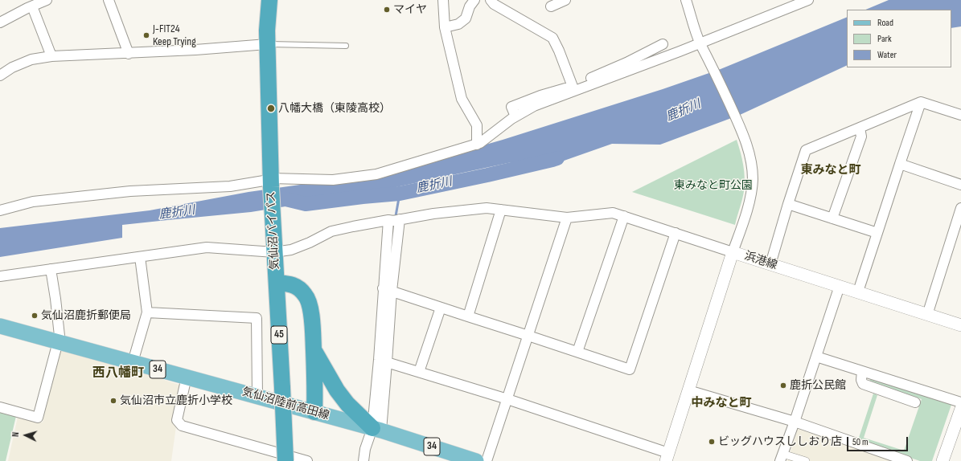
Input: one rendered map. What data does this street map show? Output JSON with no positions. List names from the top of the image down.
{
  "streets": {
    "highway": ["気仙沼バイパス", "45"],
    "main road": ["34", "気仙沼陸前高田線"],
    "street": ["浜港線"]
  },
  "districts": ["東みなと町", "西八幡町", "中みなと町"],
  "water": ["鹿折川"],
  "parks": ["東みなと町公園"],
  "places": [
    "マイヤ",
    "J-FIT24 Keep Trying",
    "八幡大橋（東陵高校）",
    "気仙沼鹿折郵便局",
    "鹿折公民館",
    "気仙沼市立鹿折小学校",
    "ビッグハウスししおり店"
  ],
  "legend": ["Road", "Park", "Water"],
  "scale_bar": "50 m",
  "north": "left"
}
